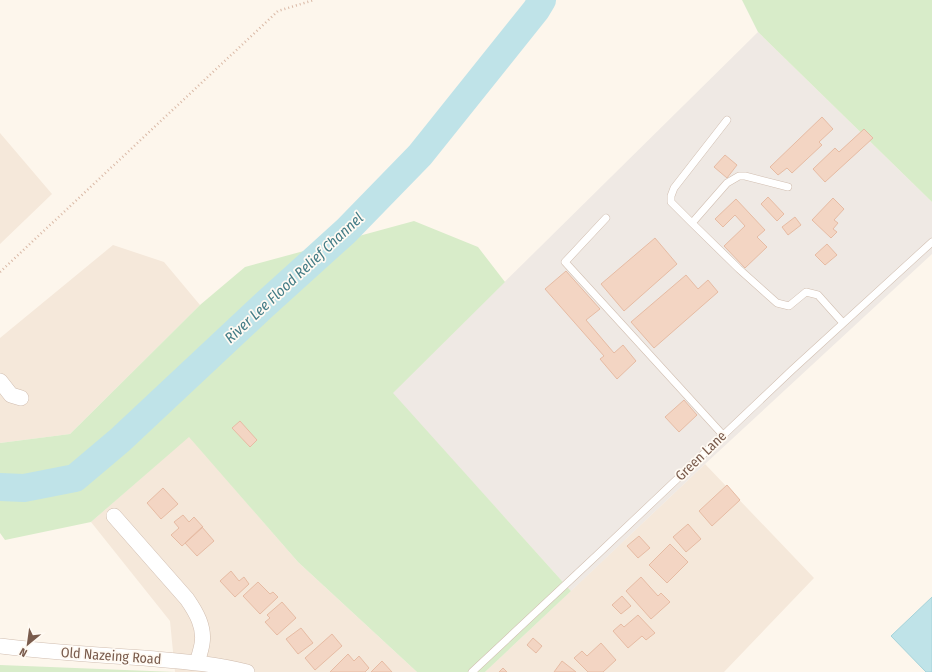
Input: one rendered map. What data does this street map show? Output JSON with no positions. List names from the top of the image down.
{
  "streets": {
    "street": ["Old Nazeing Road"],
    "lane": ["Green Lane"]
  },
  "water": ["River Lee Flood Relief Channel"],
  "north": "bottom left"
}
